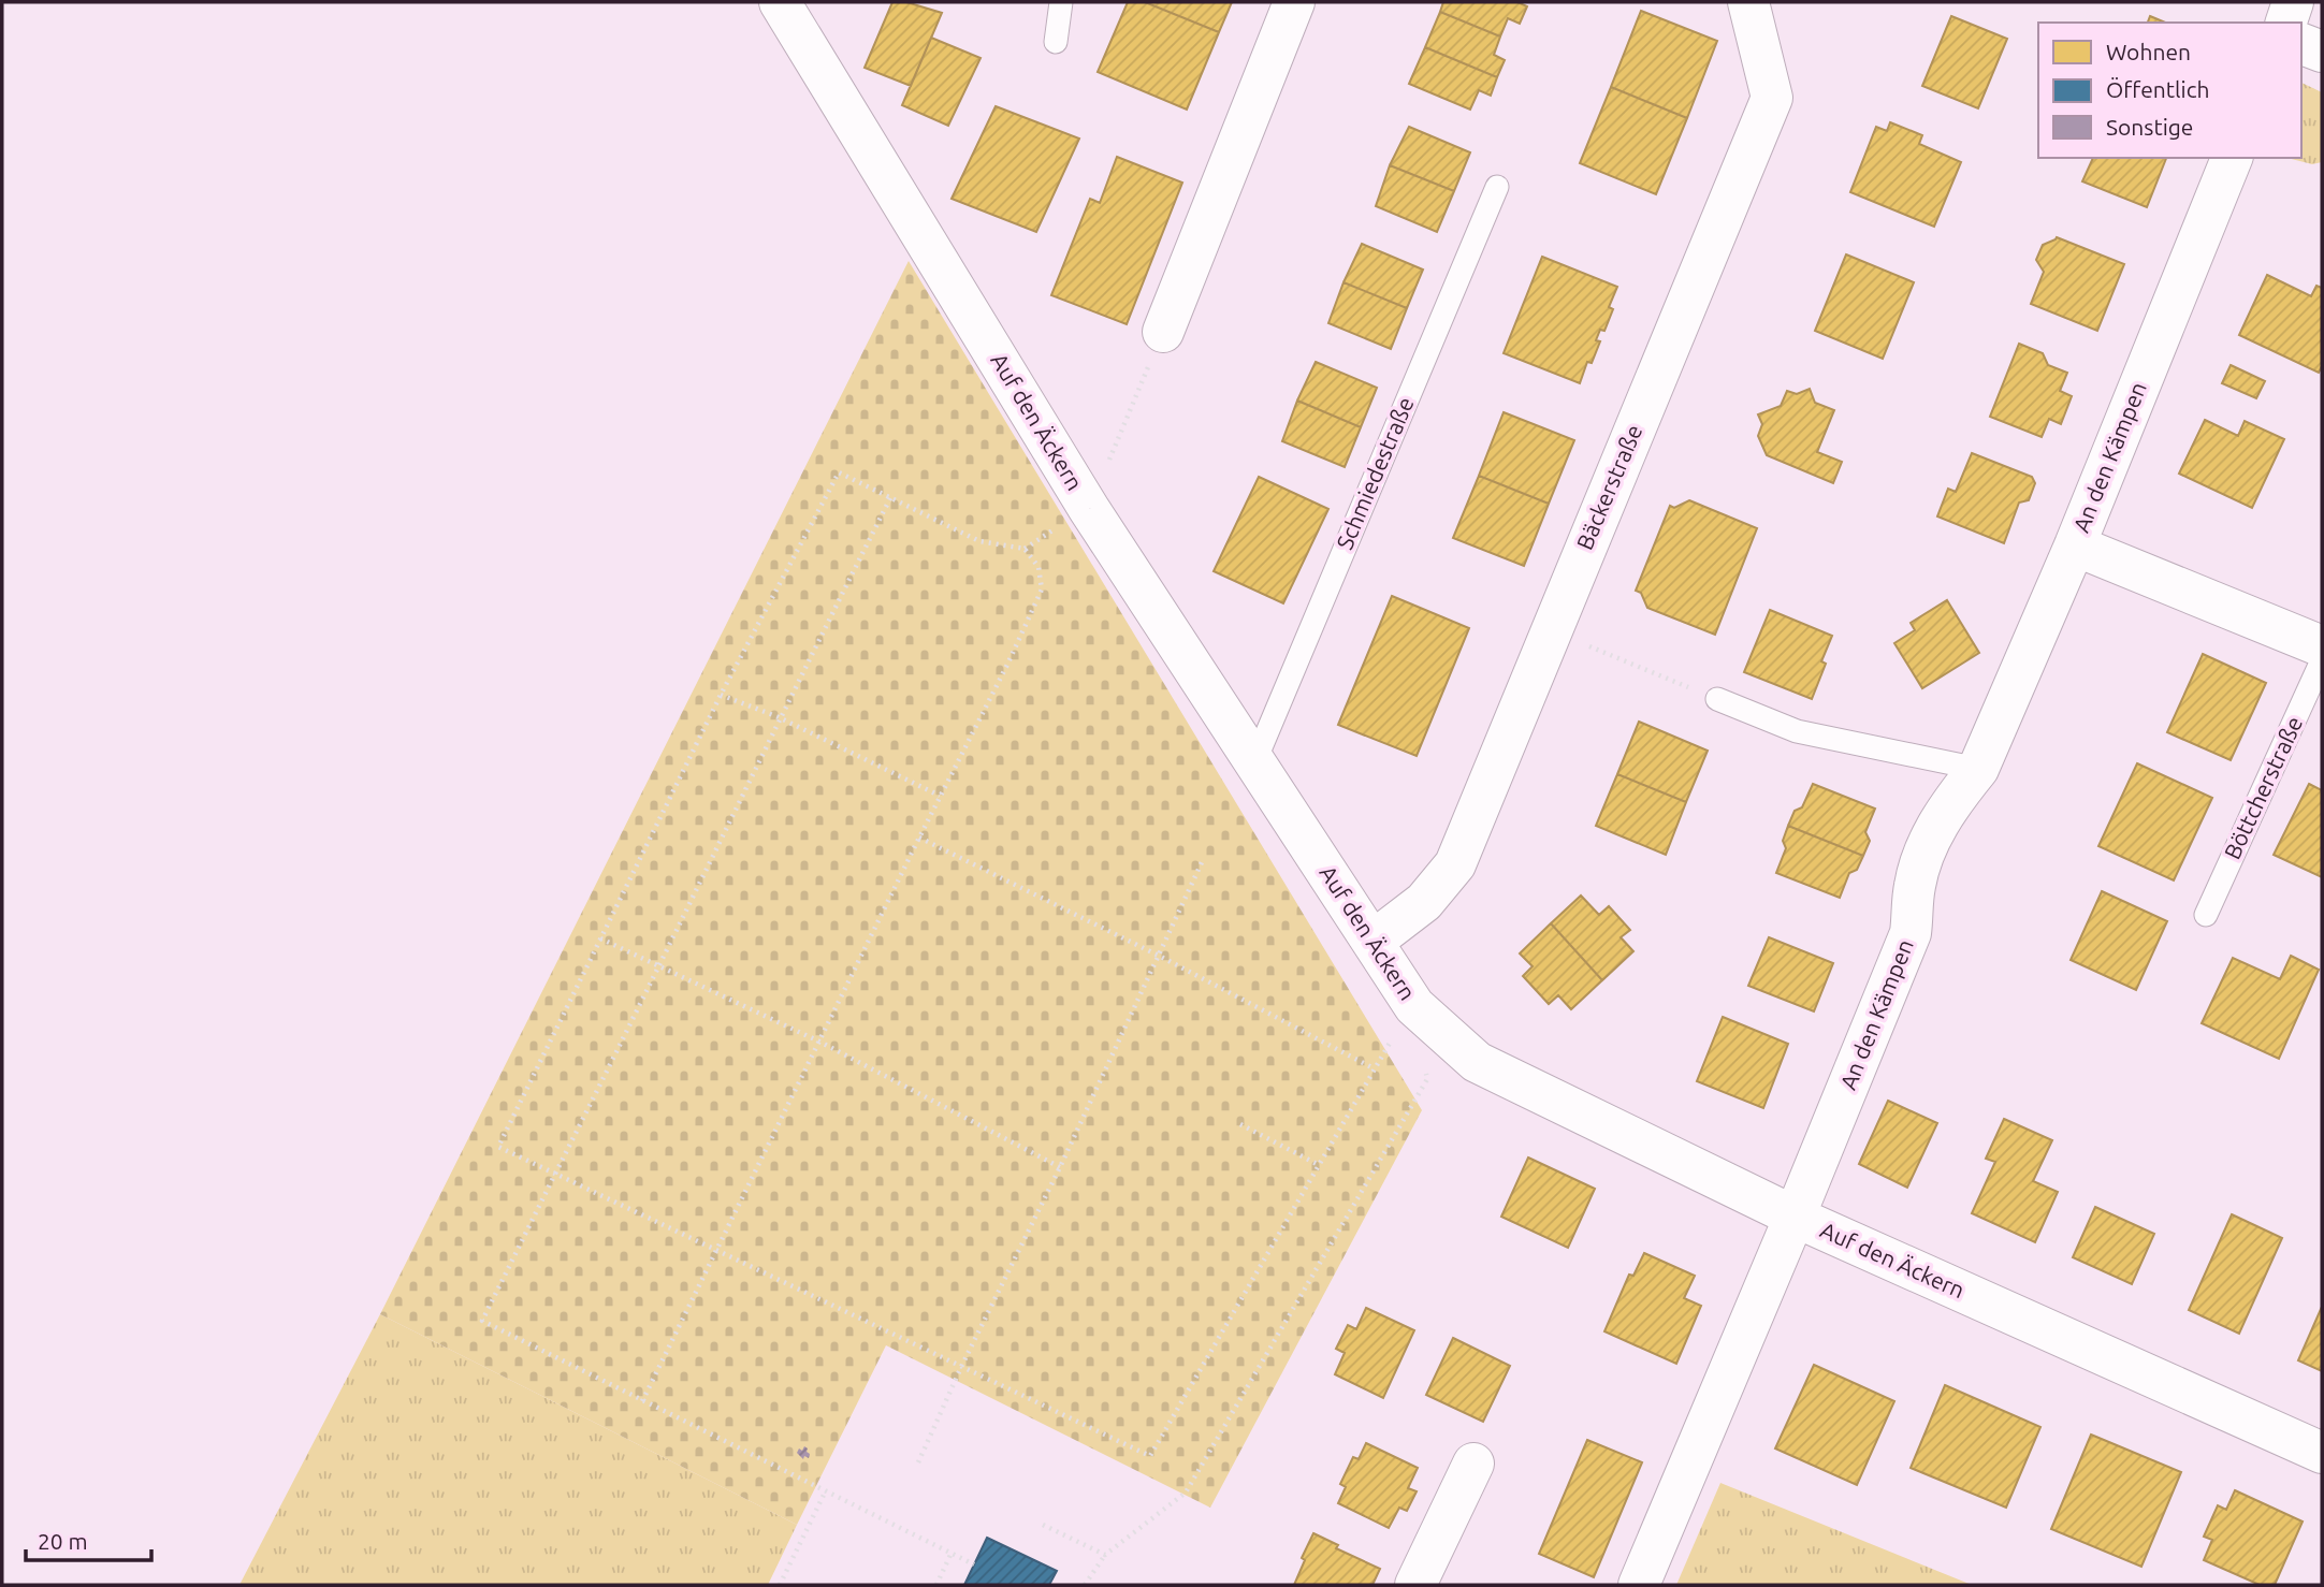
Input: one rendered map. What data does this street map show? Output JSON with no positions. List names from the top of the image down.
{
  "streets": {
    "street": ["Auf den Äckern", "An den Kämpen", "Bäckerstraße"],
    "lane": ["Schmiedestraße", "Böttcherstraße"]
  },
  "crossings": [
    ["Auf den Äckern", "An den Kämpen"],
    ["Auf den Äckern", "Schmiedestraße"],
    ["Auf den Äckern", "Bäckerstraße"]
  ],
  "legend": ["Wohnen", "Öffentlich", "Sonstige"],
  "scale_bar": "20 m"
}
